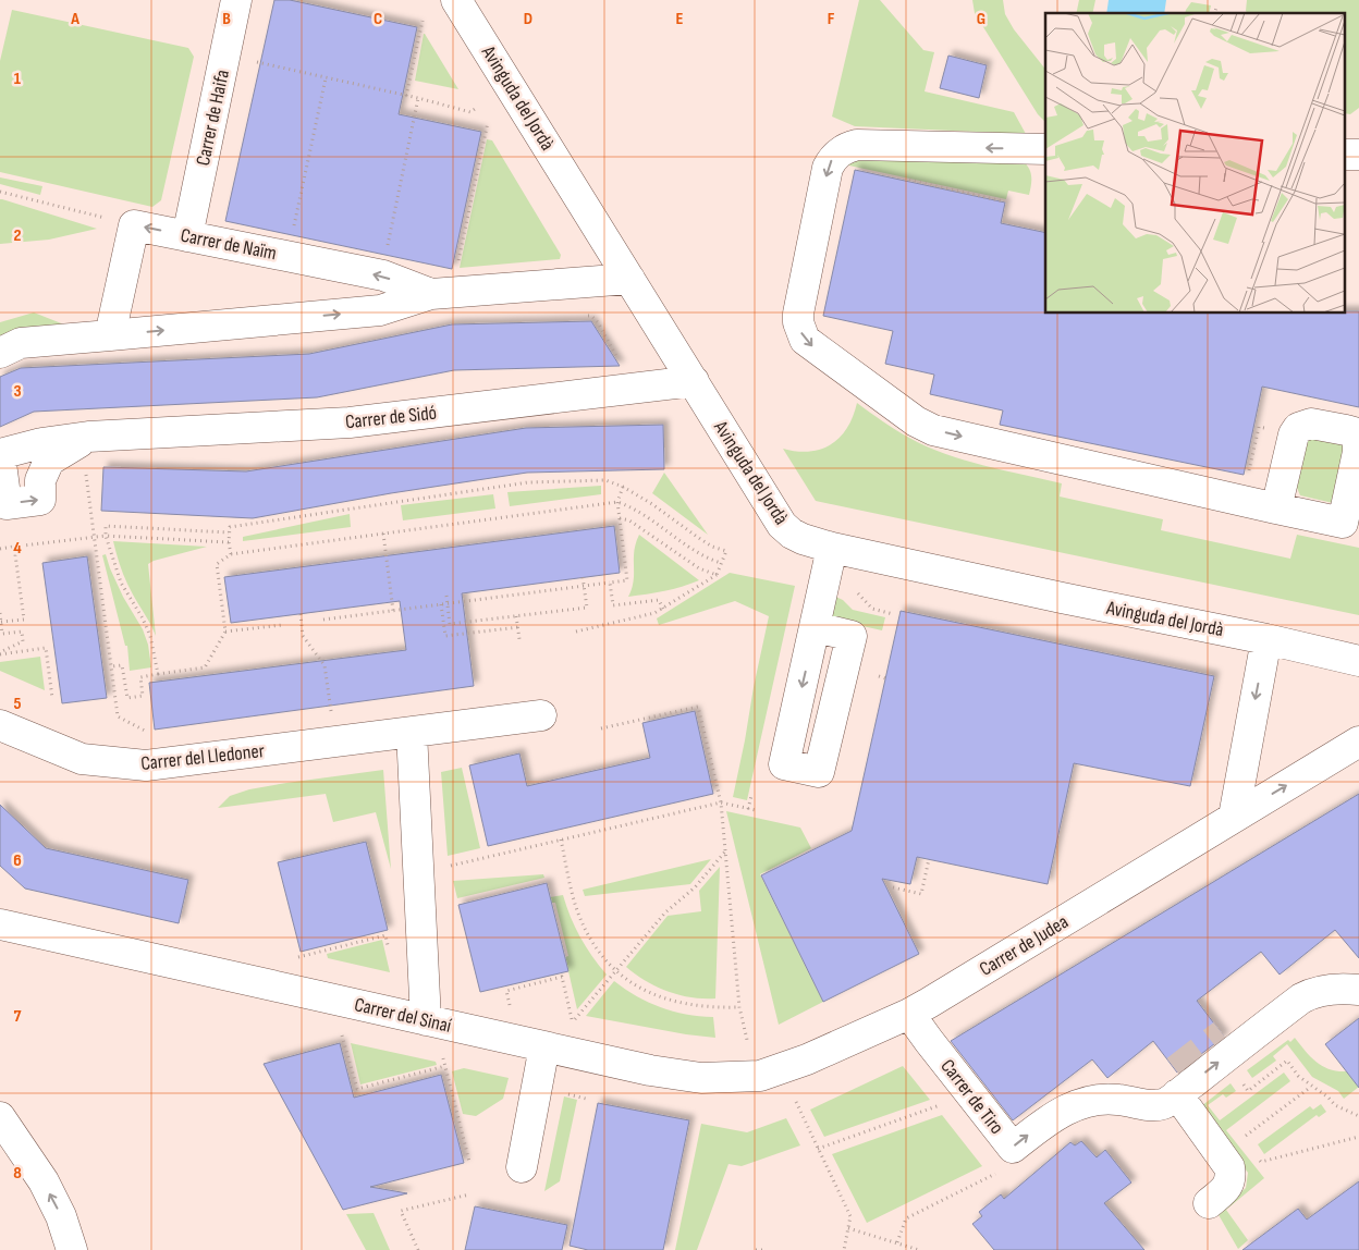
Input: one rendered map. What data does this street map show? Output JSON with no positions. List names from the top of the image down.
{
  "streets": {
    "street": [
      "Avinguda del Jordà",
      "Carrer de Haifa",
      "Carrer de Naïm",
      "Carrer de Sidó",
      "Carrer del Lledoner",
      "Carrer de Judea",
      "Carrer del Sinaí",
      "Carrer de Tiro"
    ]
  },
  "crossings": [
    ["Avinguda del Jordà", "Carrer de Naïm"],
    ["Avinguda del Jordà", "Carrer de Sidó"],
    ["Carrer de Haifa", "Carrer de Naïm"],
    ["Carrer de Judea", "Carrer del Sinaí"],
    ["Carrer de Judea", "Carrer de Tiro"]
  ],
  "grid": {
    "columns": [
      "A",
      "B",
      "C",
      "D",
      "E",
      "F",
      "G"
    ],
    "rows": [
      "1",
      "2",
      "3",
      "4",
      "5",
      "6",
      "7",
      "8"
    ]
  }
}
